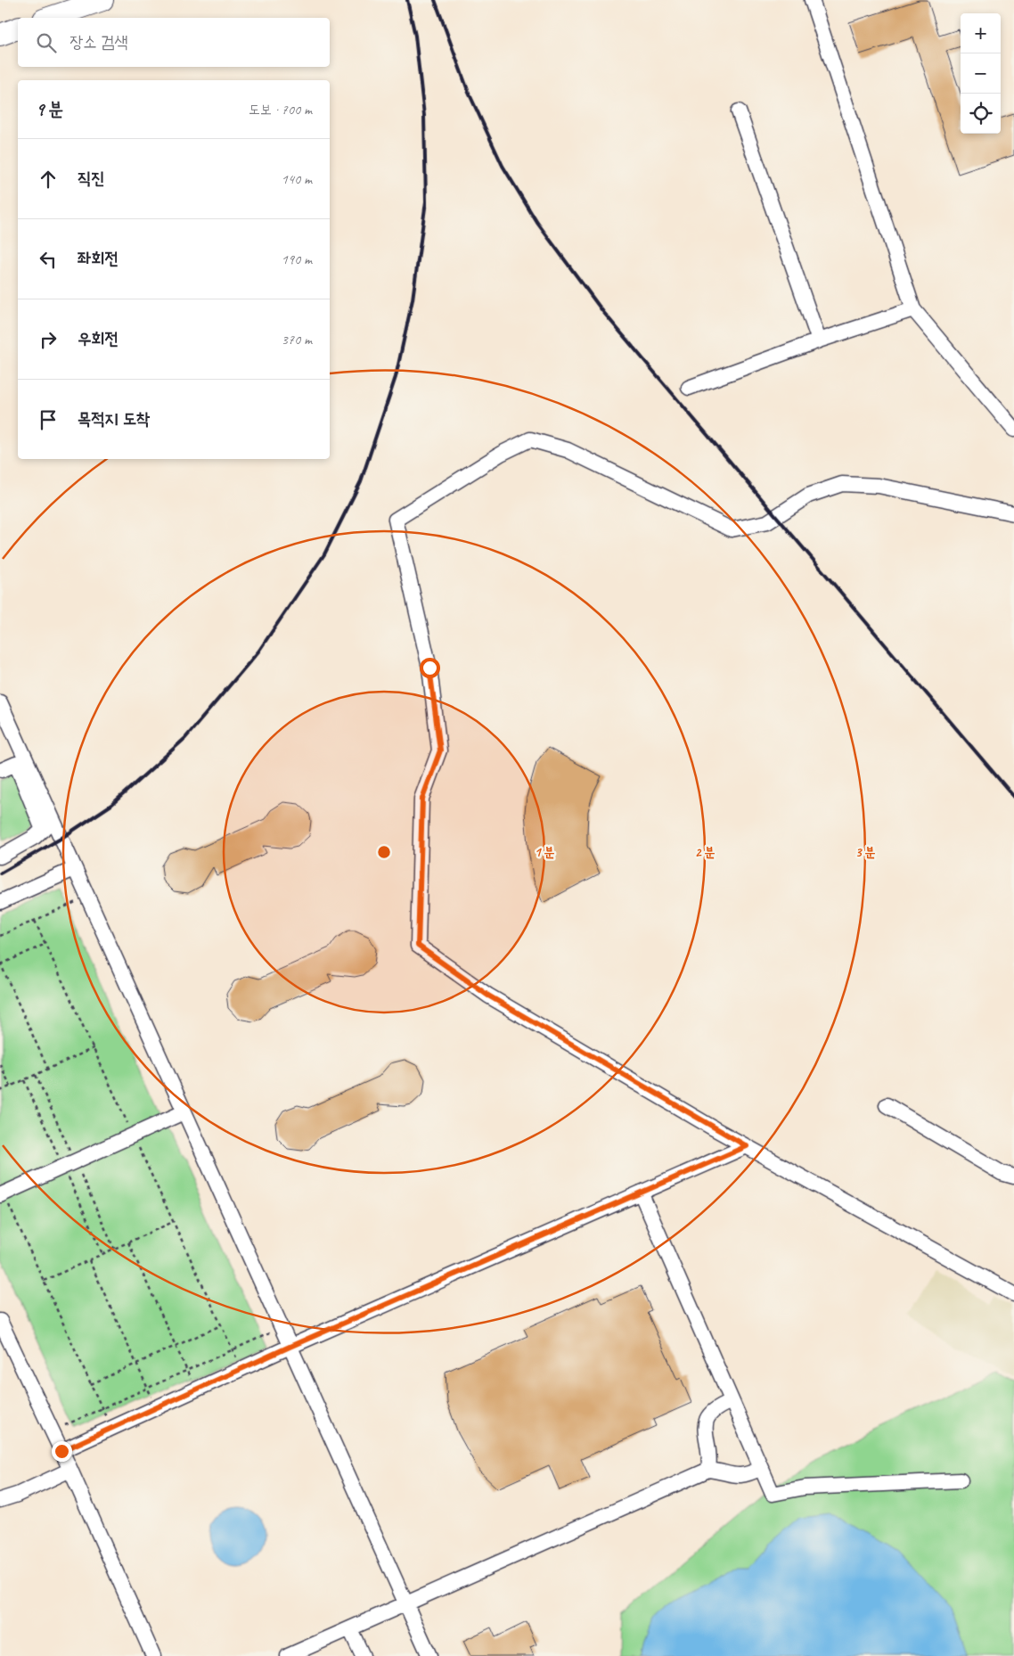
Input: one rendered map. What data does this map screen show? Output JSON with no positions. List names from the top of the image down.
{
  "page": {
    "map_buttons": ["+", "−"],
    "search": "장소 검색",
    "heading": ["9 분", "도보 · 700 m"],
    "list": [
      ["직진", "140 m"],
      ["좌회전", "190 m"],
      ["우회전", "370 m"],
      "목적지 도착"
    ]
  },
  "rings": ["1 분", "2 분", "3 분"]
}
